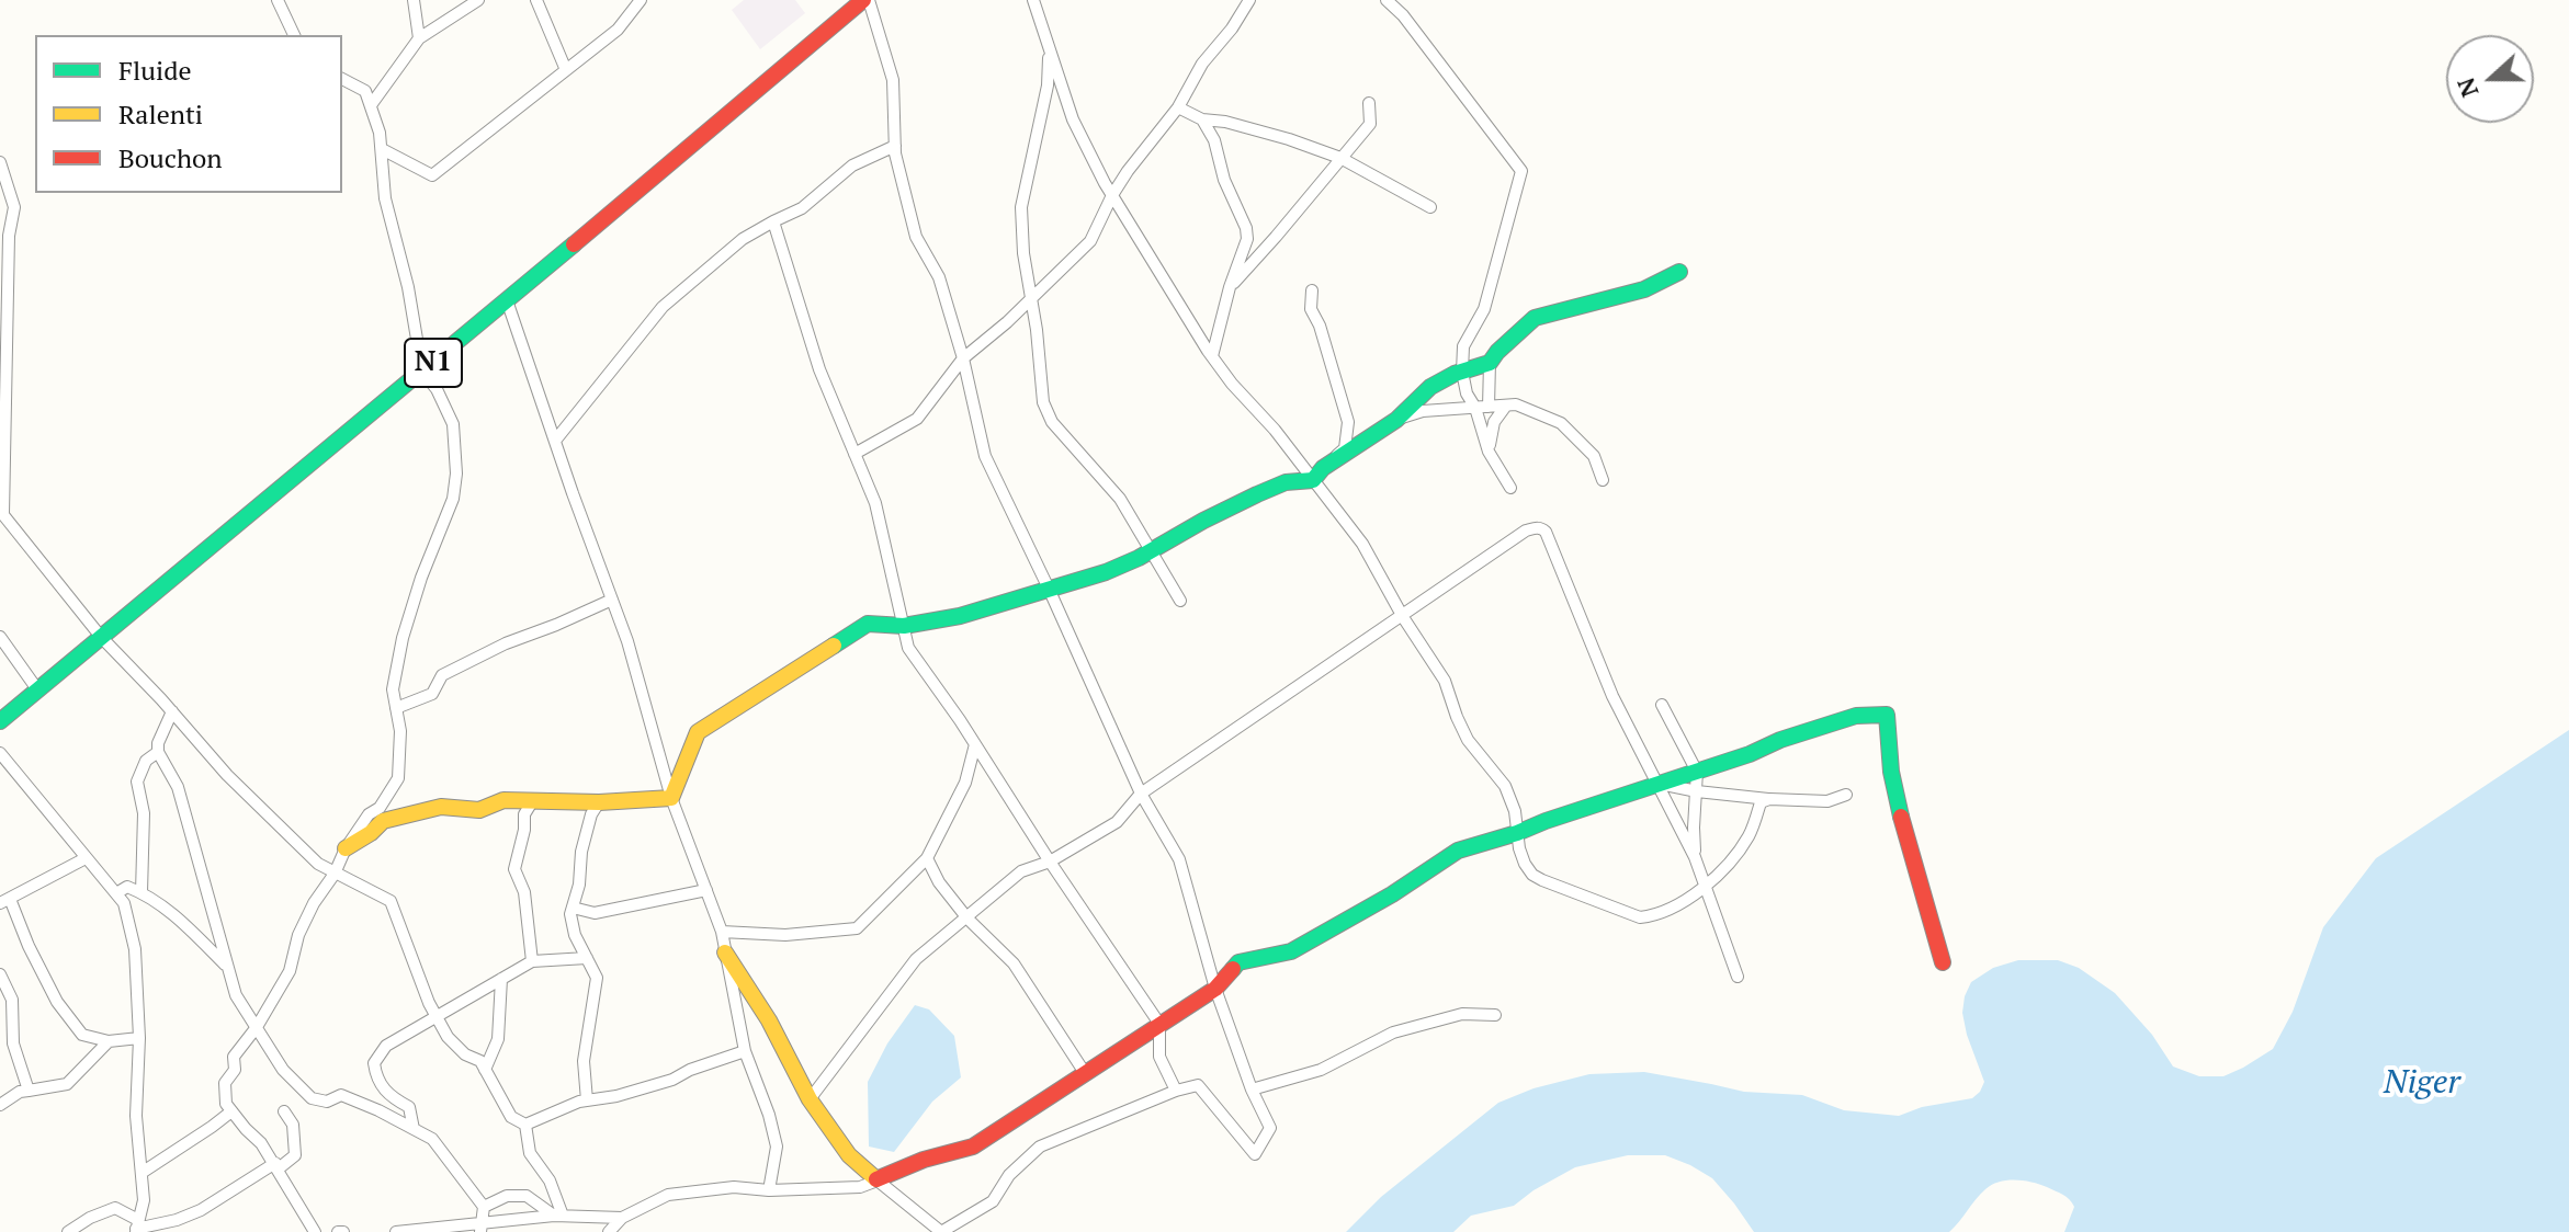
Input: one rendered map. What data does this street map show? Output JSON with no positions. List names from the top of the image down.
{
  "streets": {
    "street": ["N1"]
  },
  "water": ["Niger"],
  "legend": ["Fluide", "Ralenti", "Bouchon"],
  "north": "left"
}
